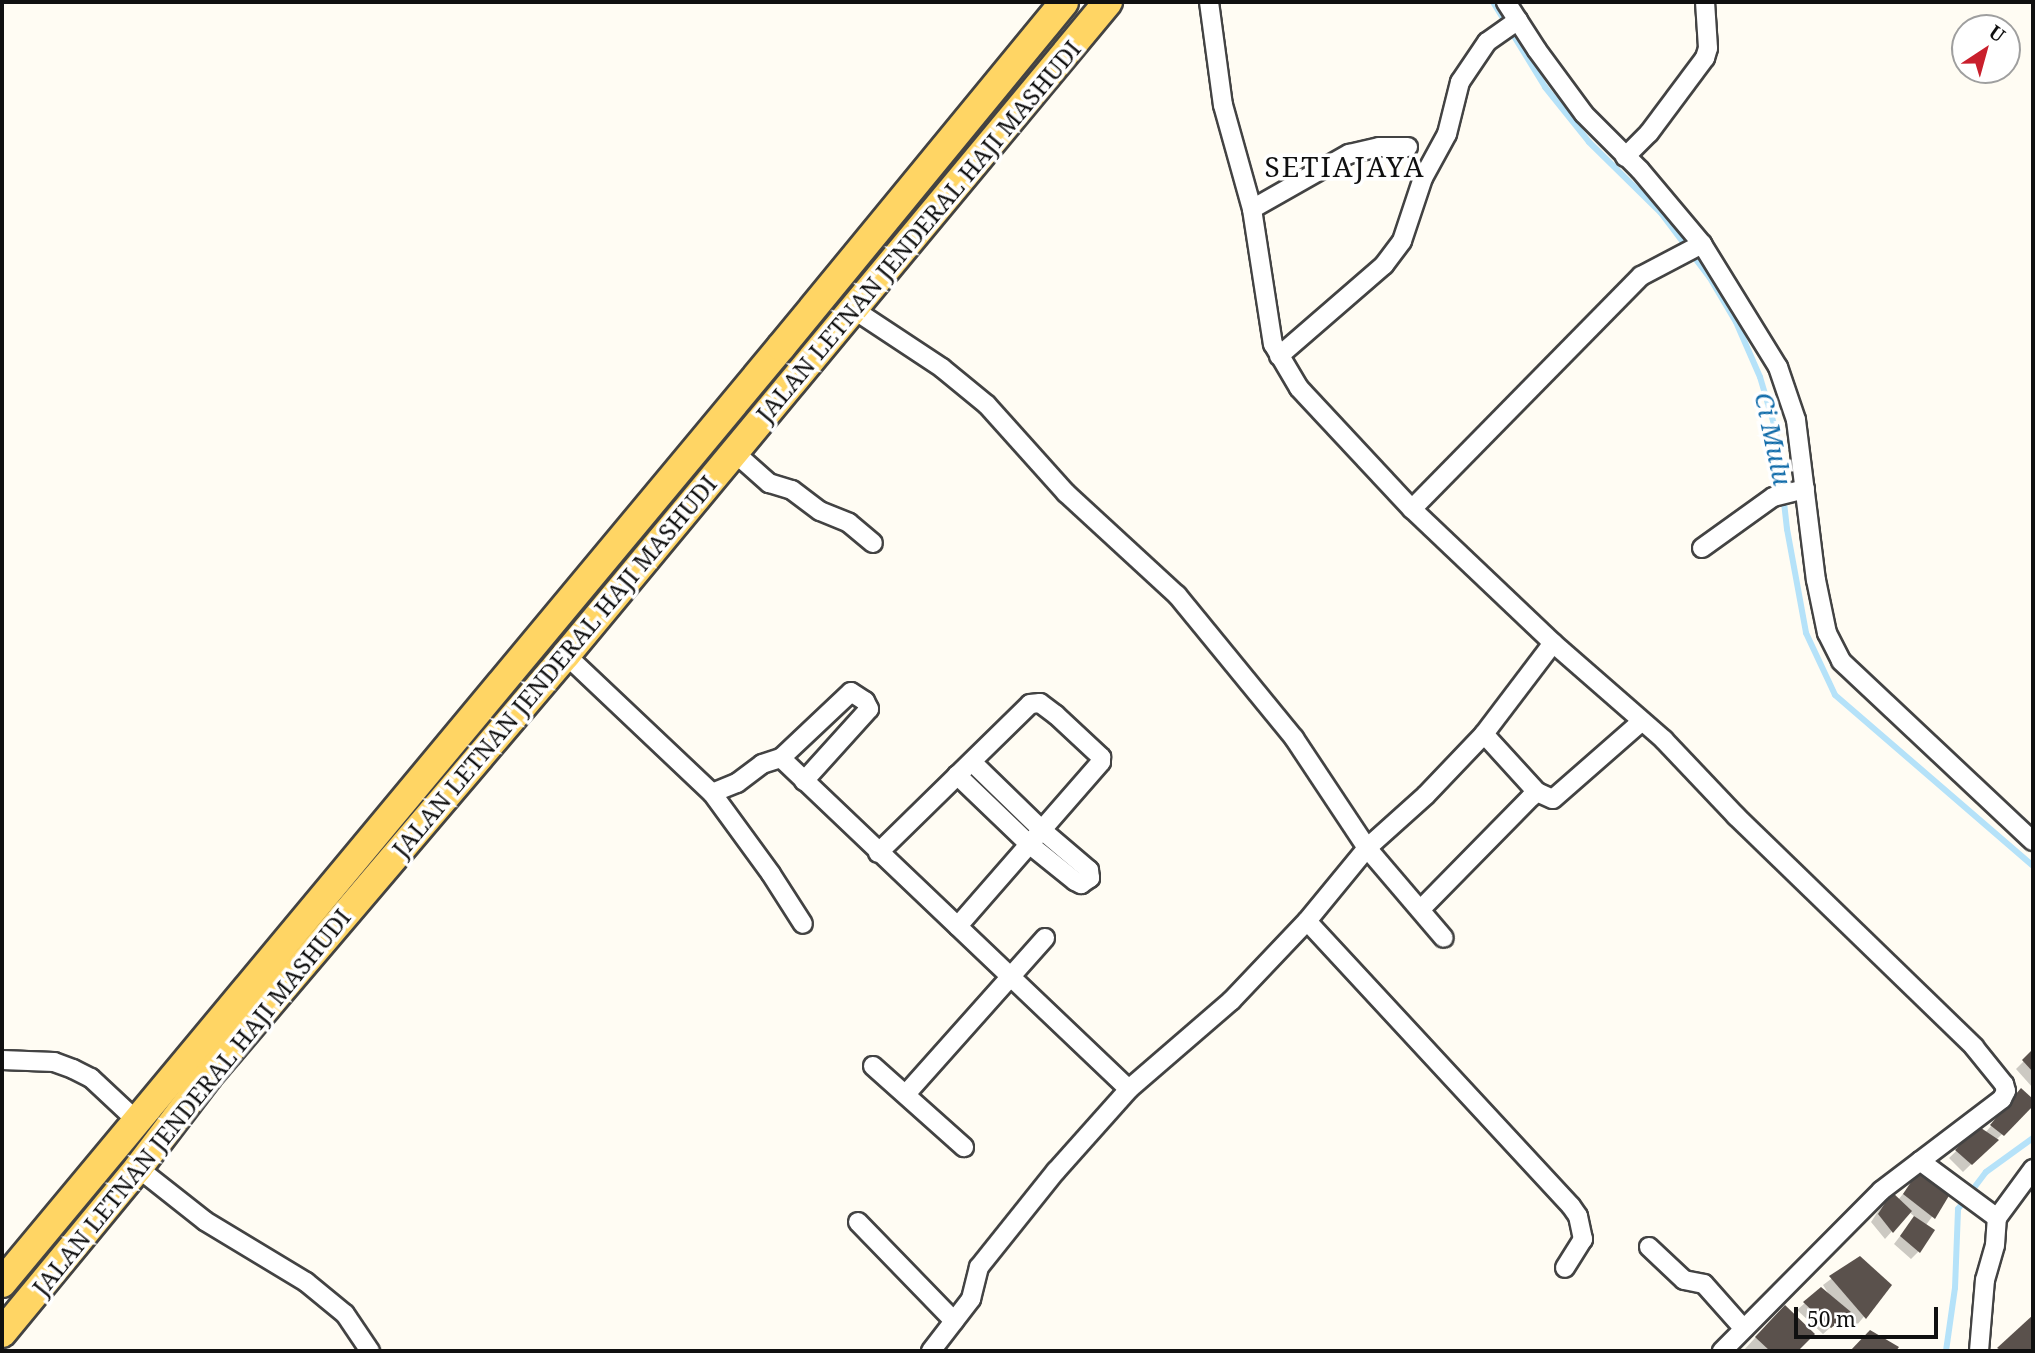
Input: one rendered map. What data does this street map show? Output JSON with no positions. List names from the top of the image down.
{
  "streets": {
    "main road": ["JALAN LETNAN JENDERAL HAJI MASHUDI"]
  },
  "districts": ["SETIAJAYA"],
  "water": ["Ci Mulu"],
  "scale_bar": "50 m",
  "north": "top right"
}
